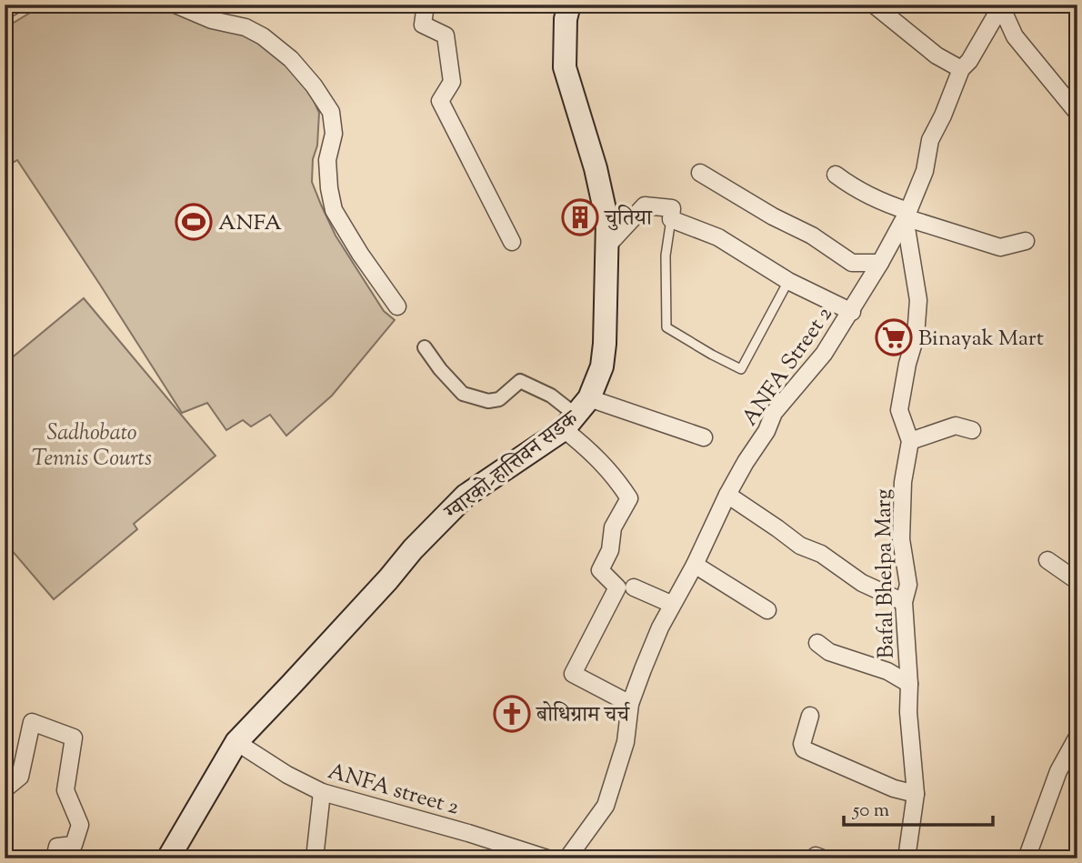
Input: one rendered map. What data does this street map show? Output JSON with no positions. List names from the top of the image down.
{
  "streets": {
    "main road": ["ग्वारको-हात्तिवन सडक"],
    "street": ["ANFA Street 2", "Bafal Bhelpa Marg", "ANFA street 2"]
  },
  "crossings": [
    ["ANFA Street 2", "Bafal Bhelpa Marg"],
    ["ग्वारको-हात्तिवन सडक", "ANFA street 2"]
  ],
  "parks": ["Sadhobato Tennis Courts"],
  "places": {
    "building": ["चुतिया"],
    "sports": ["ANFA"],
    "supermarket": ["Binayak Mart"],
    "church": ["बोधिग्राम चर्च"]
  },
  "scale_bar": "50 m"
}
